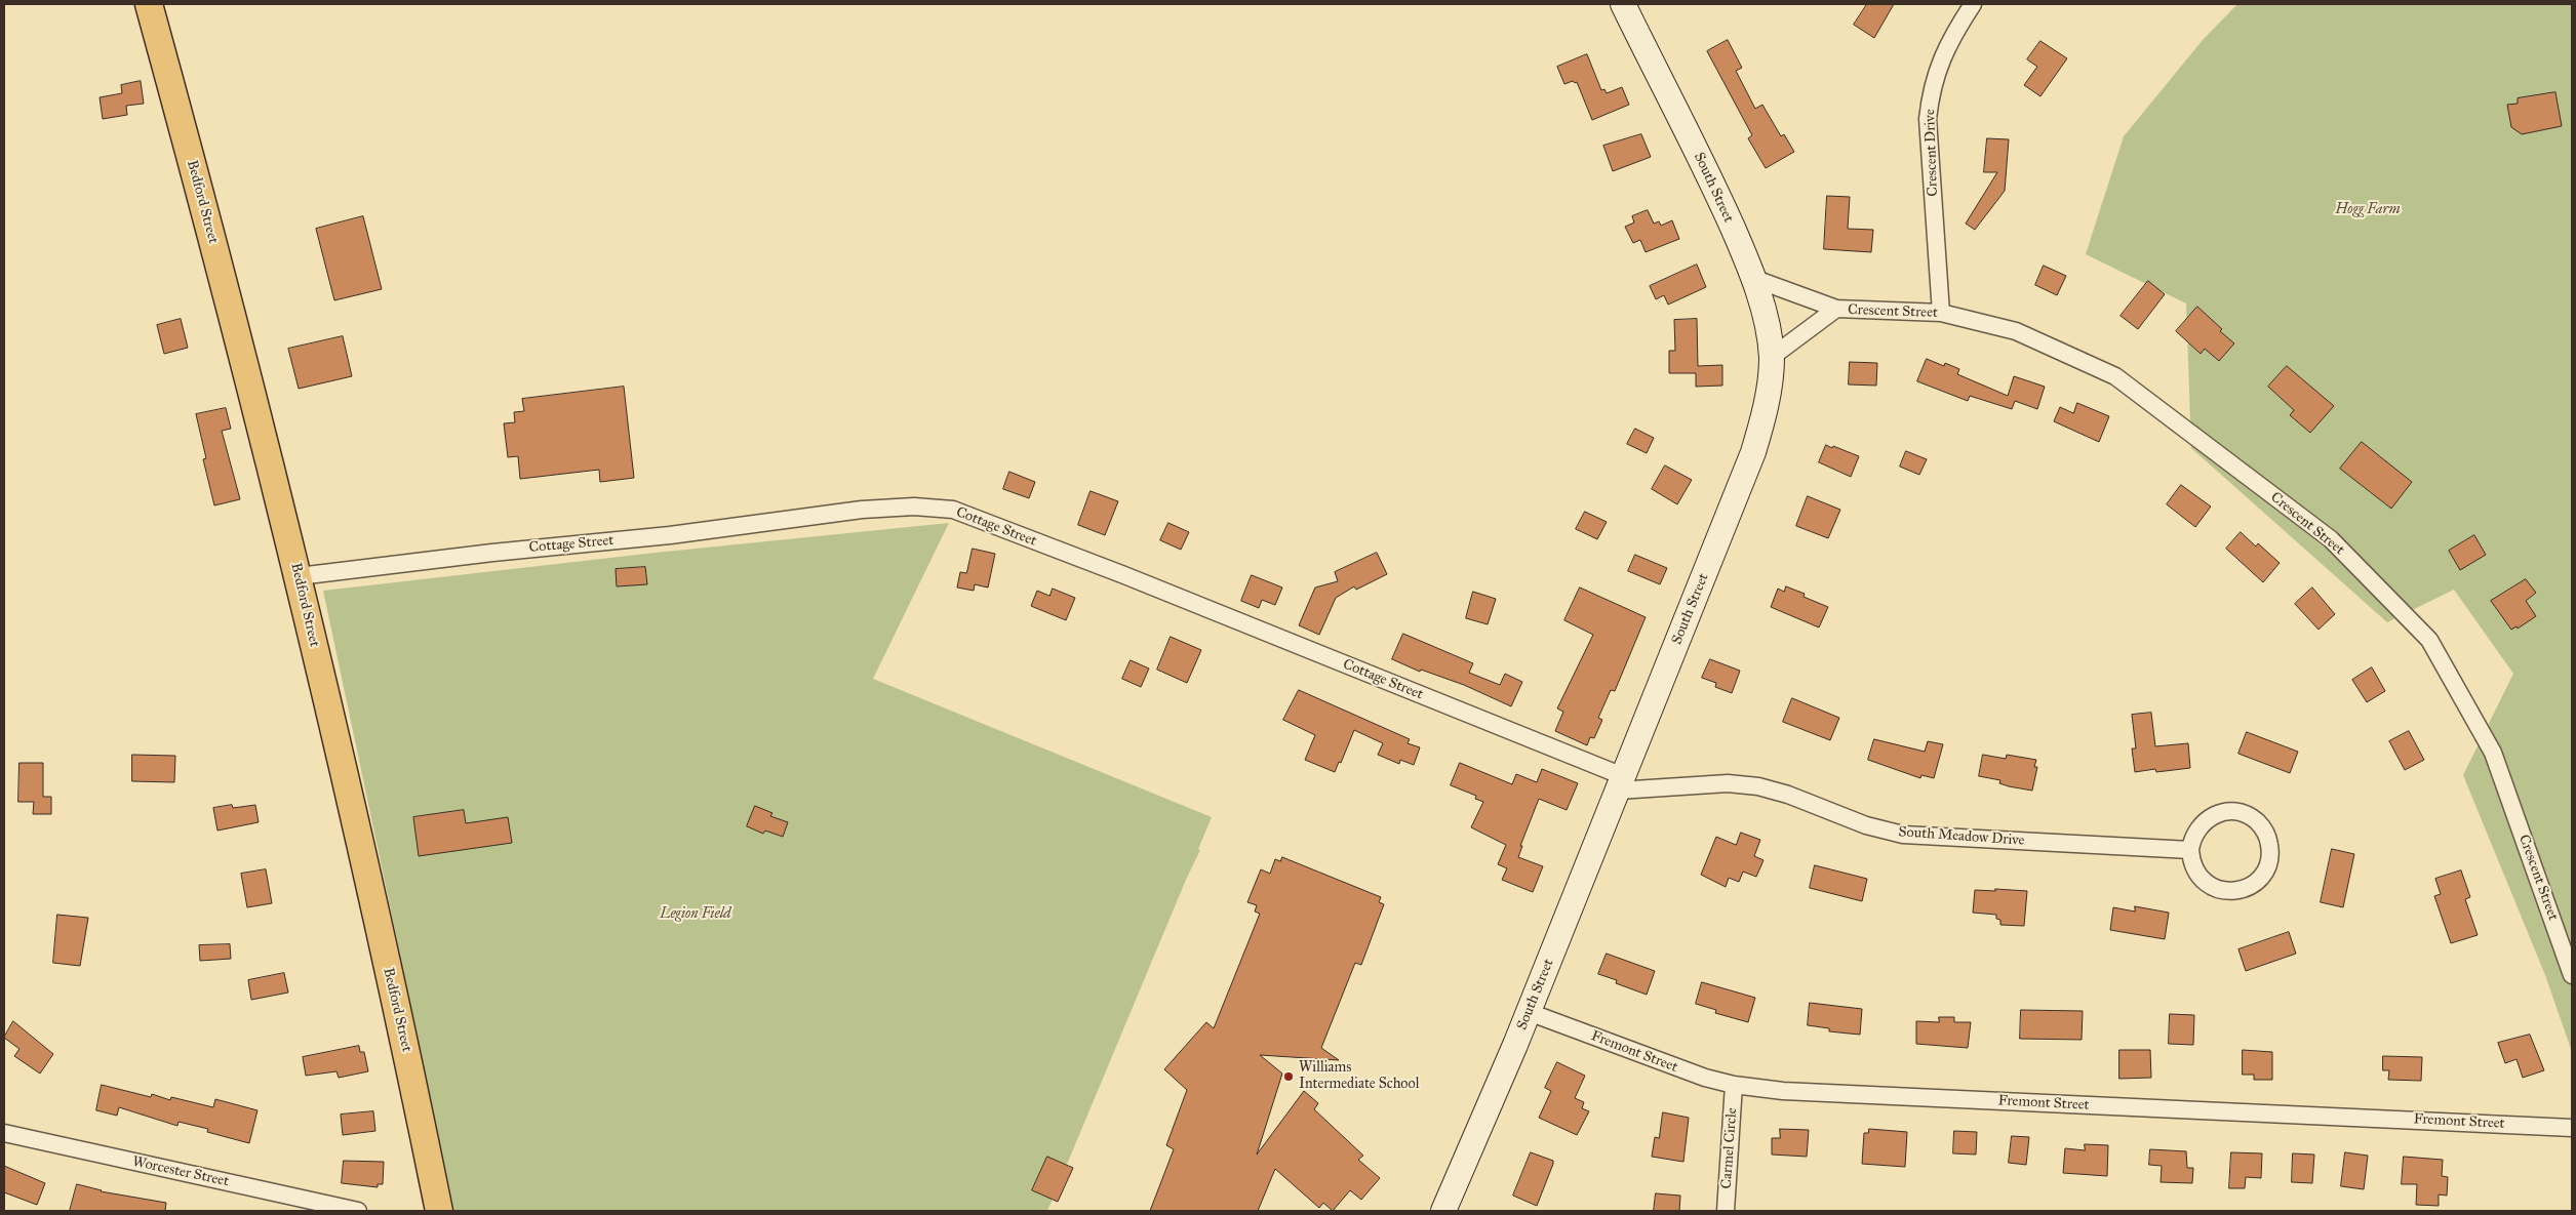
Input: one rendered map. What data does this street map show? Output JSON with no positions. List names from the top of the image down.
{
  "streets": {
    "main road": ["Bedford Street"],
    "street": [
      "Crescent Drive",
      "South Street",
      "Crescent Street",
      "Cottage Street",
      "South Meadow Drive",
      "Fremont Street",
      "Carmel Circle",
      "Worcester Street"
    ]
  },
  "crossings": [
    ["Crescent Drive", "Crescent Street"],
    ["South Street", "Crescent Street"],
    ["South Street", "Cottage Street"],
    ["South Street", "South Meadow Drive"],
    ["South Street", "Fremont Street"],
    ["Bedford Street", "Cottage Street"],
    ["Cottage Street", "South Meadow Drive"],
    ["Fremont Street", "Carmel Circle"]
  ],
  "parks": ["Hogg Farm", "Legion Field"],
  "places": ["Williams Intermediate School"]
}
